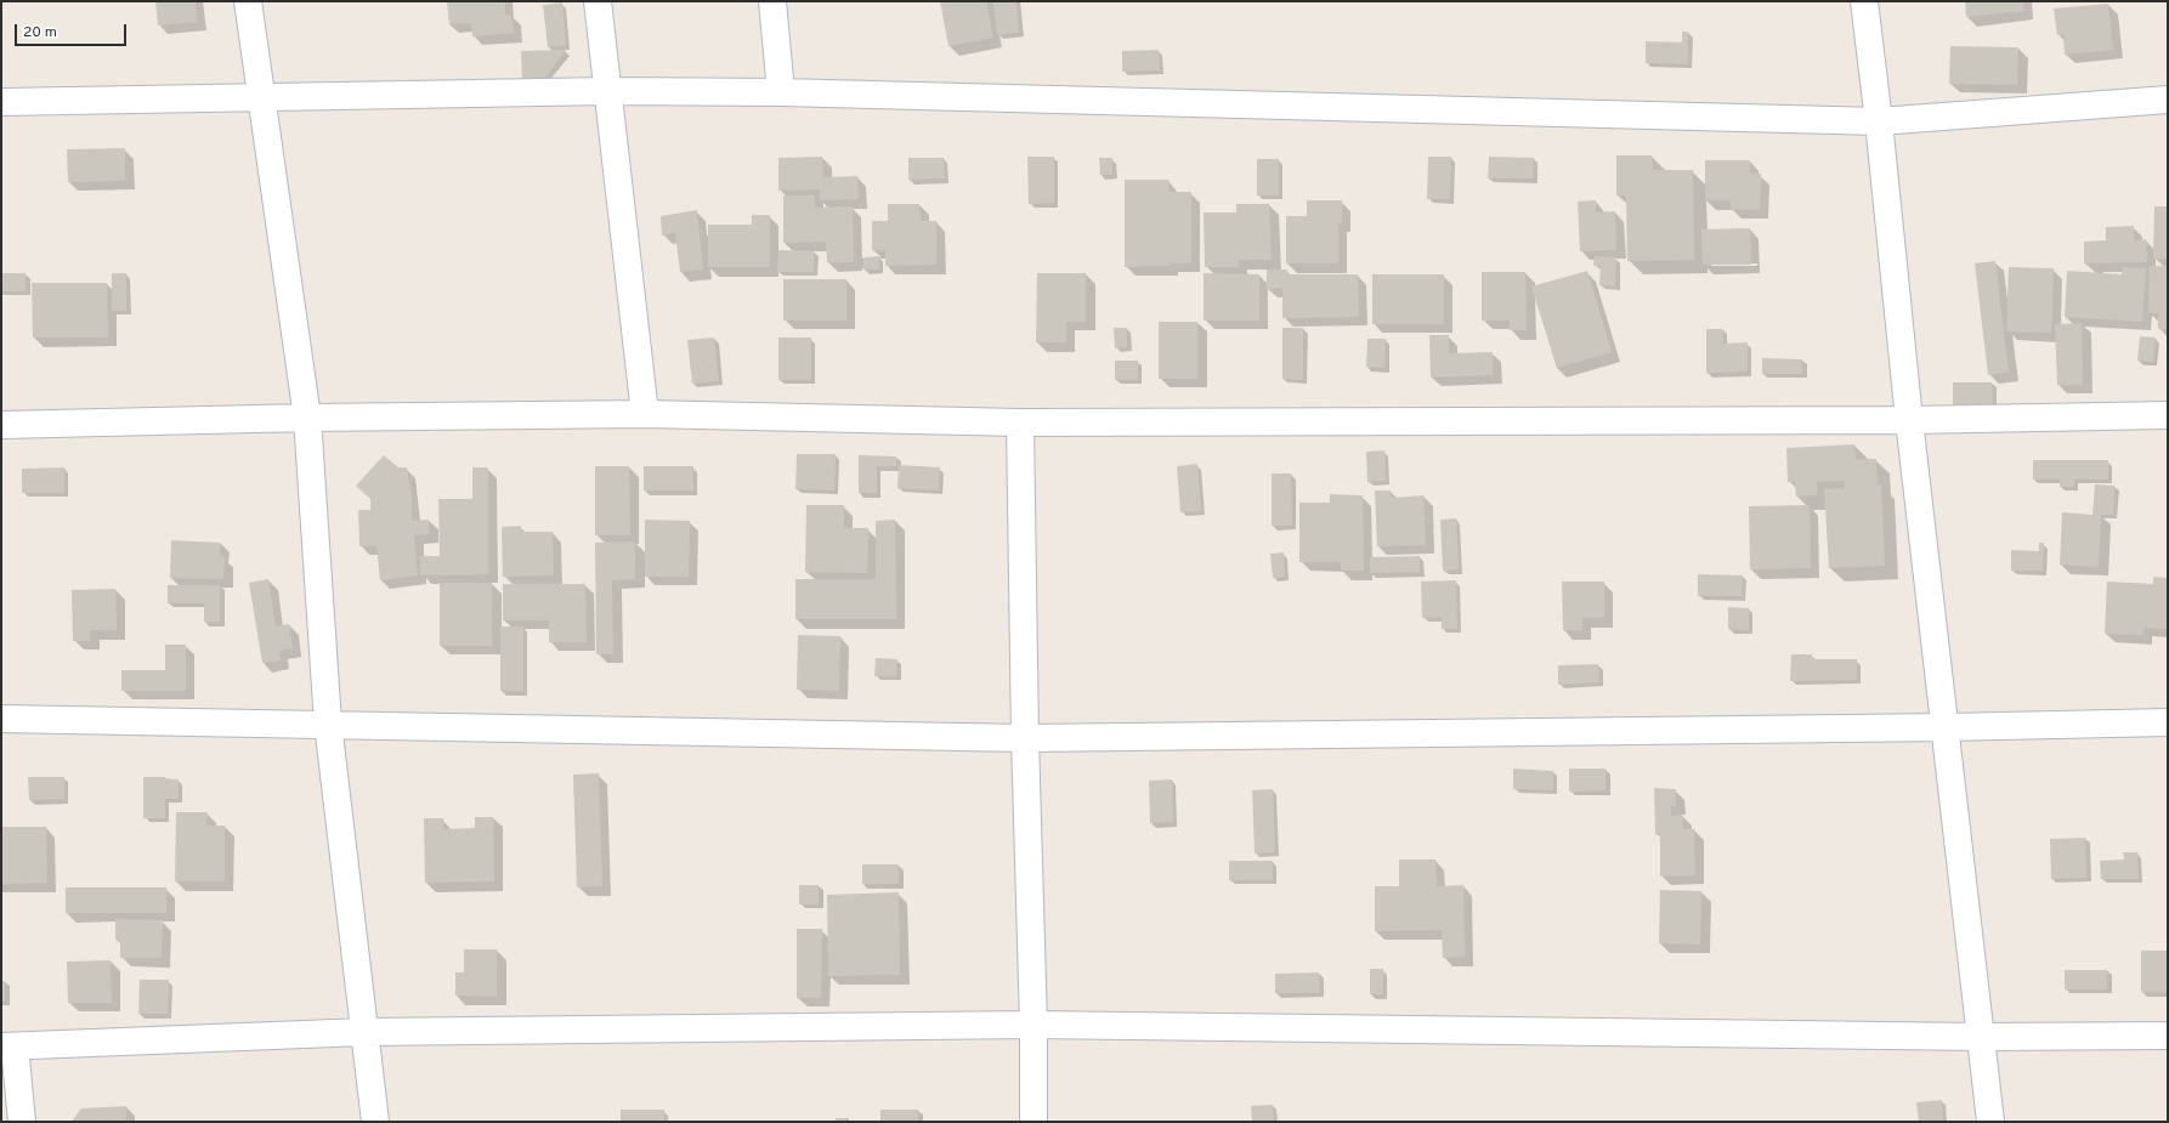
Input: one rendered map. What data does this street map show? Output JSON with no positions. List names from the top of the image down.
{
  "scale_bar": "20 m"
}
